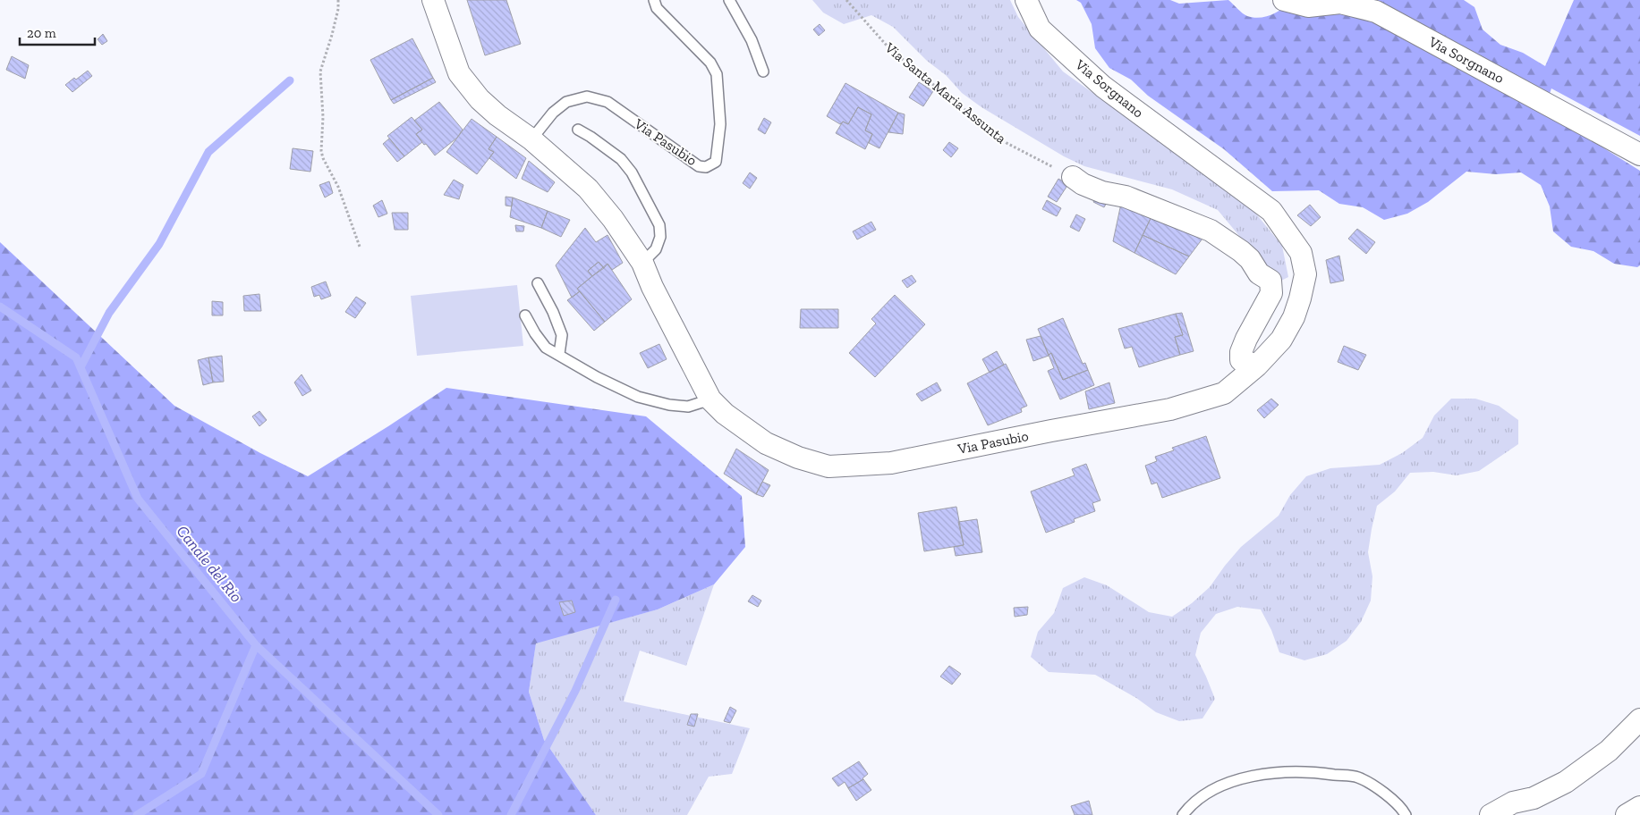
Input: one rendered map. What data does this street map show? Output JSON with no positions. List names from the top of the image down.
{
  "streets": {
    "street": ["Via Sorgnano", "Via Pasubio"],
    "path": ["Via Santa Maria Assunta"]
  },
  "crossings": [
    ["Via Sorgnano", "Via Pasubio"]
  ],
  "water": ["Canale del Rio"],
  "scale_bar": "20 m"
}
